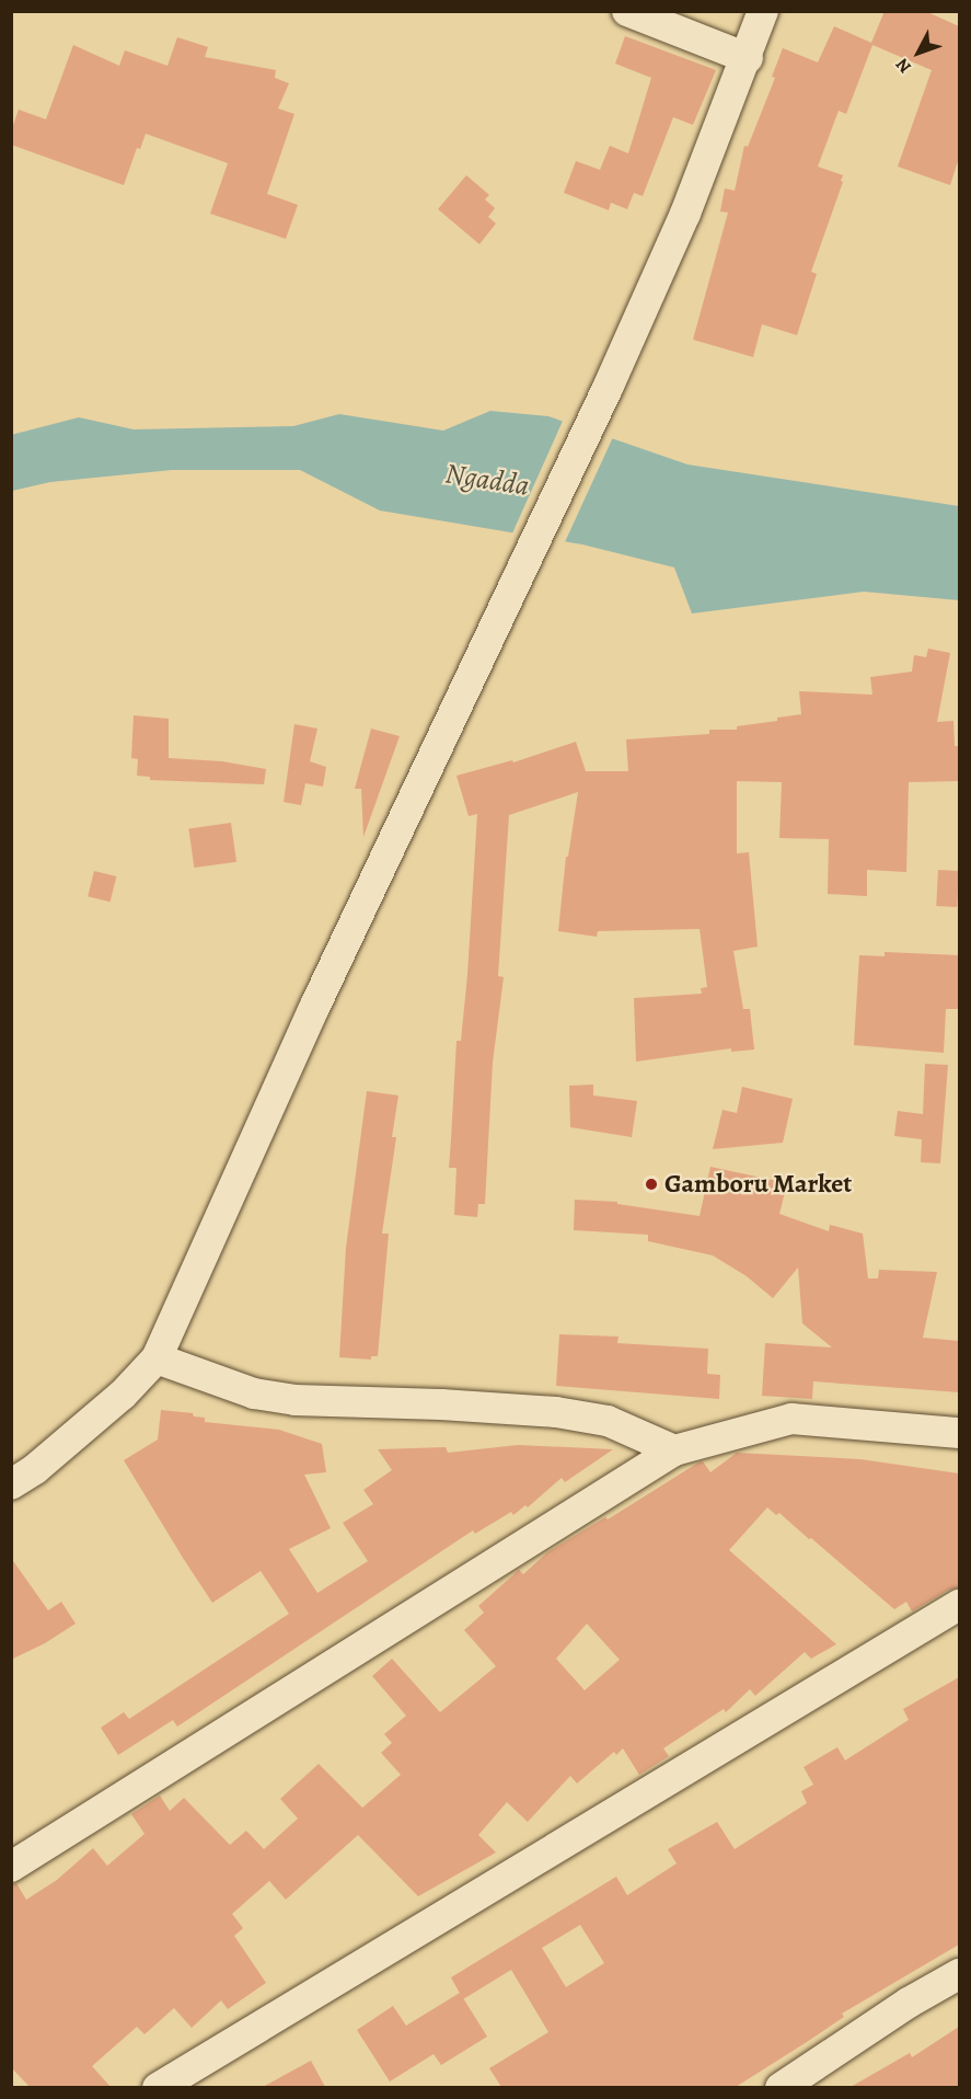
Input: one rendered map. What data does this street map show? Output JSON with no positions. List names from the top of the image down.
{
  "water": ["Ngadda"],
  "places": ["Gamboru Market"],
  "north": "bottom left"
}
